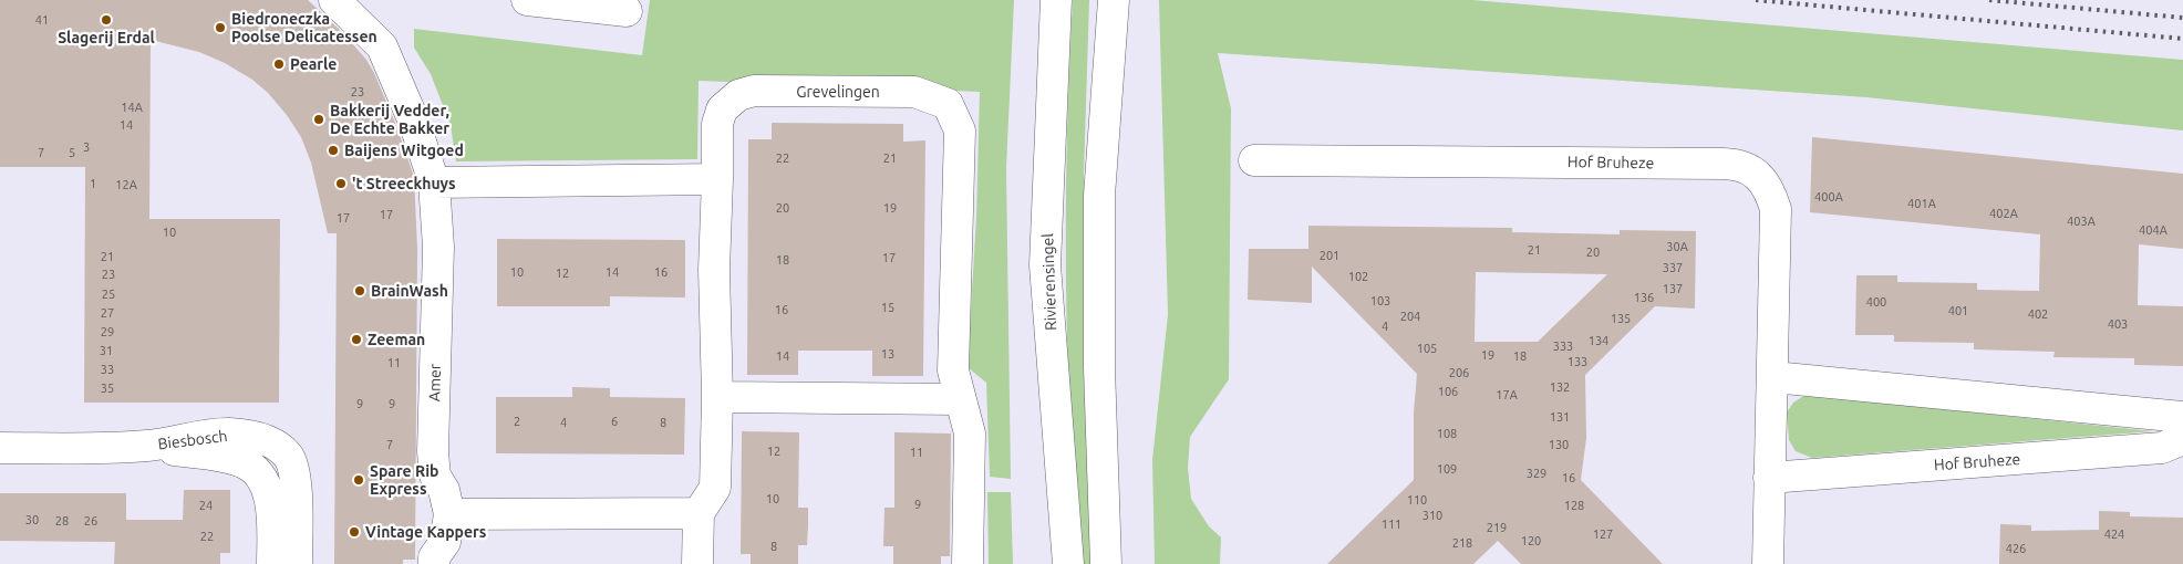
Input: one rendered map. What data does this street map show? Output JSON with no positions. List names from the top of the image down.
{
  "streets": {
    "street": [
      "Grevelingen",
      "Hof Bruheze",
      "Rivierensingel",
      "Amer",
      "Biesbosch"
    ]
  },
  "places": [
    "Slagerij Erdal",
    "Biedroneczka Poolse Delicatessen",
    "Pearle",
    "Bakkerij Vedder, De Echte Bakker",
    "Baijens Witgoed",
    "'t Streeckhuys",
    "BrainWash",
    "Zeeman",
    "Spare Rib Express",
    "Vintage Kappers"
  ],
  "house_numbers": [
    "41",
    "23",
    "14A",
    "14",
    "3",
    "7",
    "5",
    "22",
    "21",
    "1",
    "12A",
    "400A",
    "401A",
    "20",
    "19",
    "402A",
    "17",
    "17",
    "403A",
    "404A",
    "10",
    "30A",
    "21",
    "20",
    "201",
    "21",
    "17",
    "18",
    "337",
    "10",
    "14",
    "16",
    "12",
    "23",
    "102",
    "137",
    "25",
    "136",
    "103",
    "400",
    "15",
    "16",
    "401",
    "27",
    "402",
    "204",
    "135",
    "403",
    "4",
    "29",
    "134",
    "333",
    "105",
    "31",
    "13",
    "19",
    "14",
    "18",
    "133",
    "11",
    "33",
    "206",
    "132",
    "35",
    "106",
    "17A",
    "9",
    "9",
    "131",
    "2",
    "6",
    "4",
    "8",
    "108",
    "7",
    "130",
    "12",
    "11",
    "109",
    "329",
    "16",
    "10",
    "110",
    "9",
    "24",
    "128",
    "310",
    "30",
    "28",
    "26",
    "111",
    "219",
    "127",
    "424",
    "22",
    "120",
    "218",
    "8",
    "426"
  ]
}
